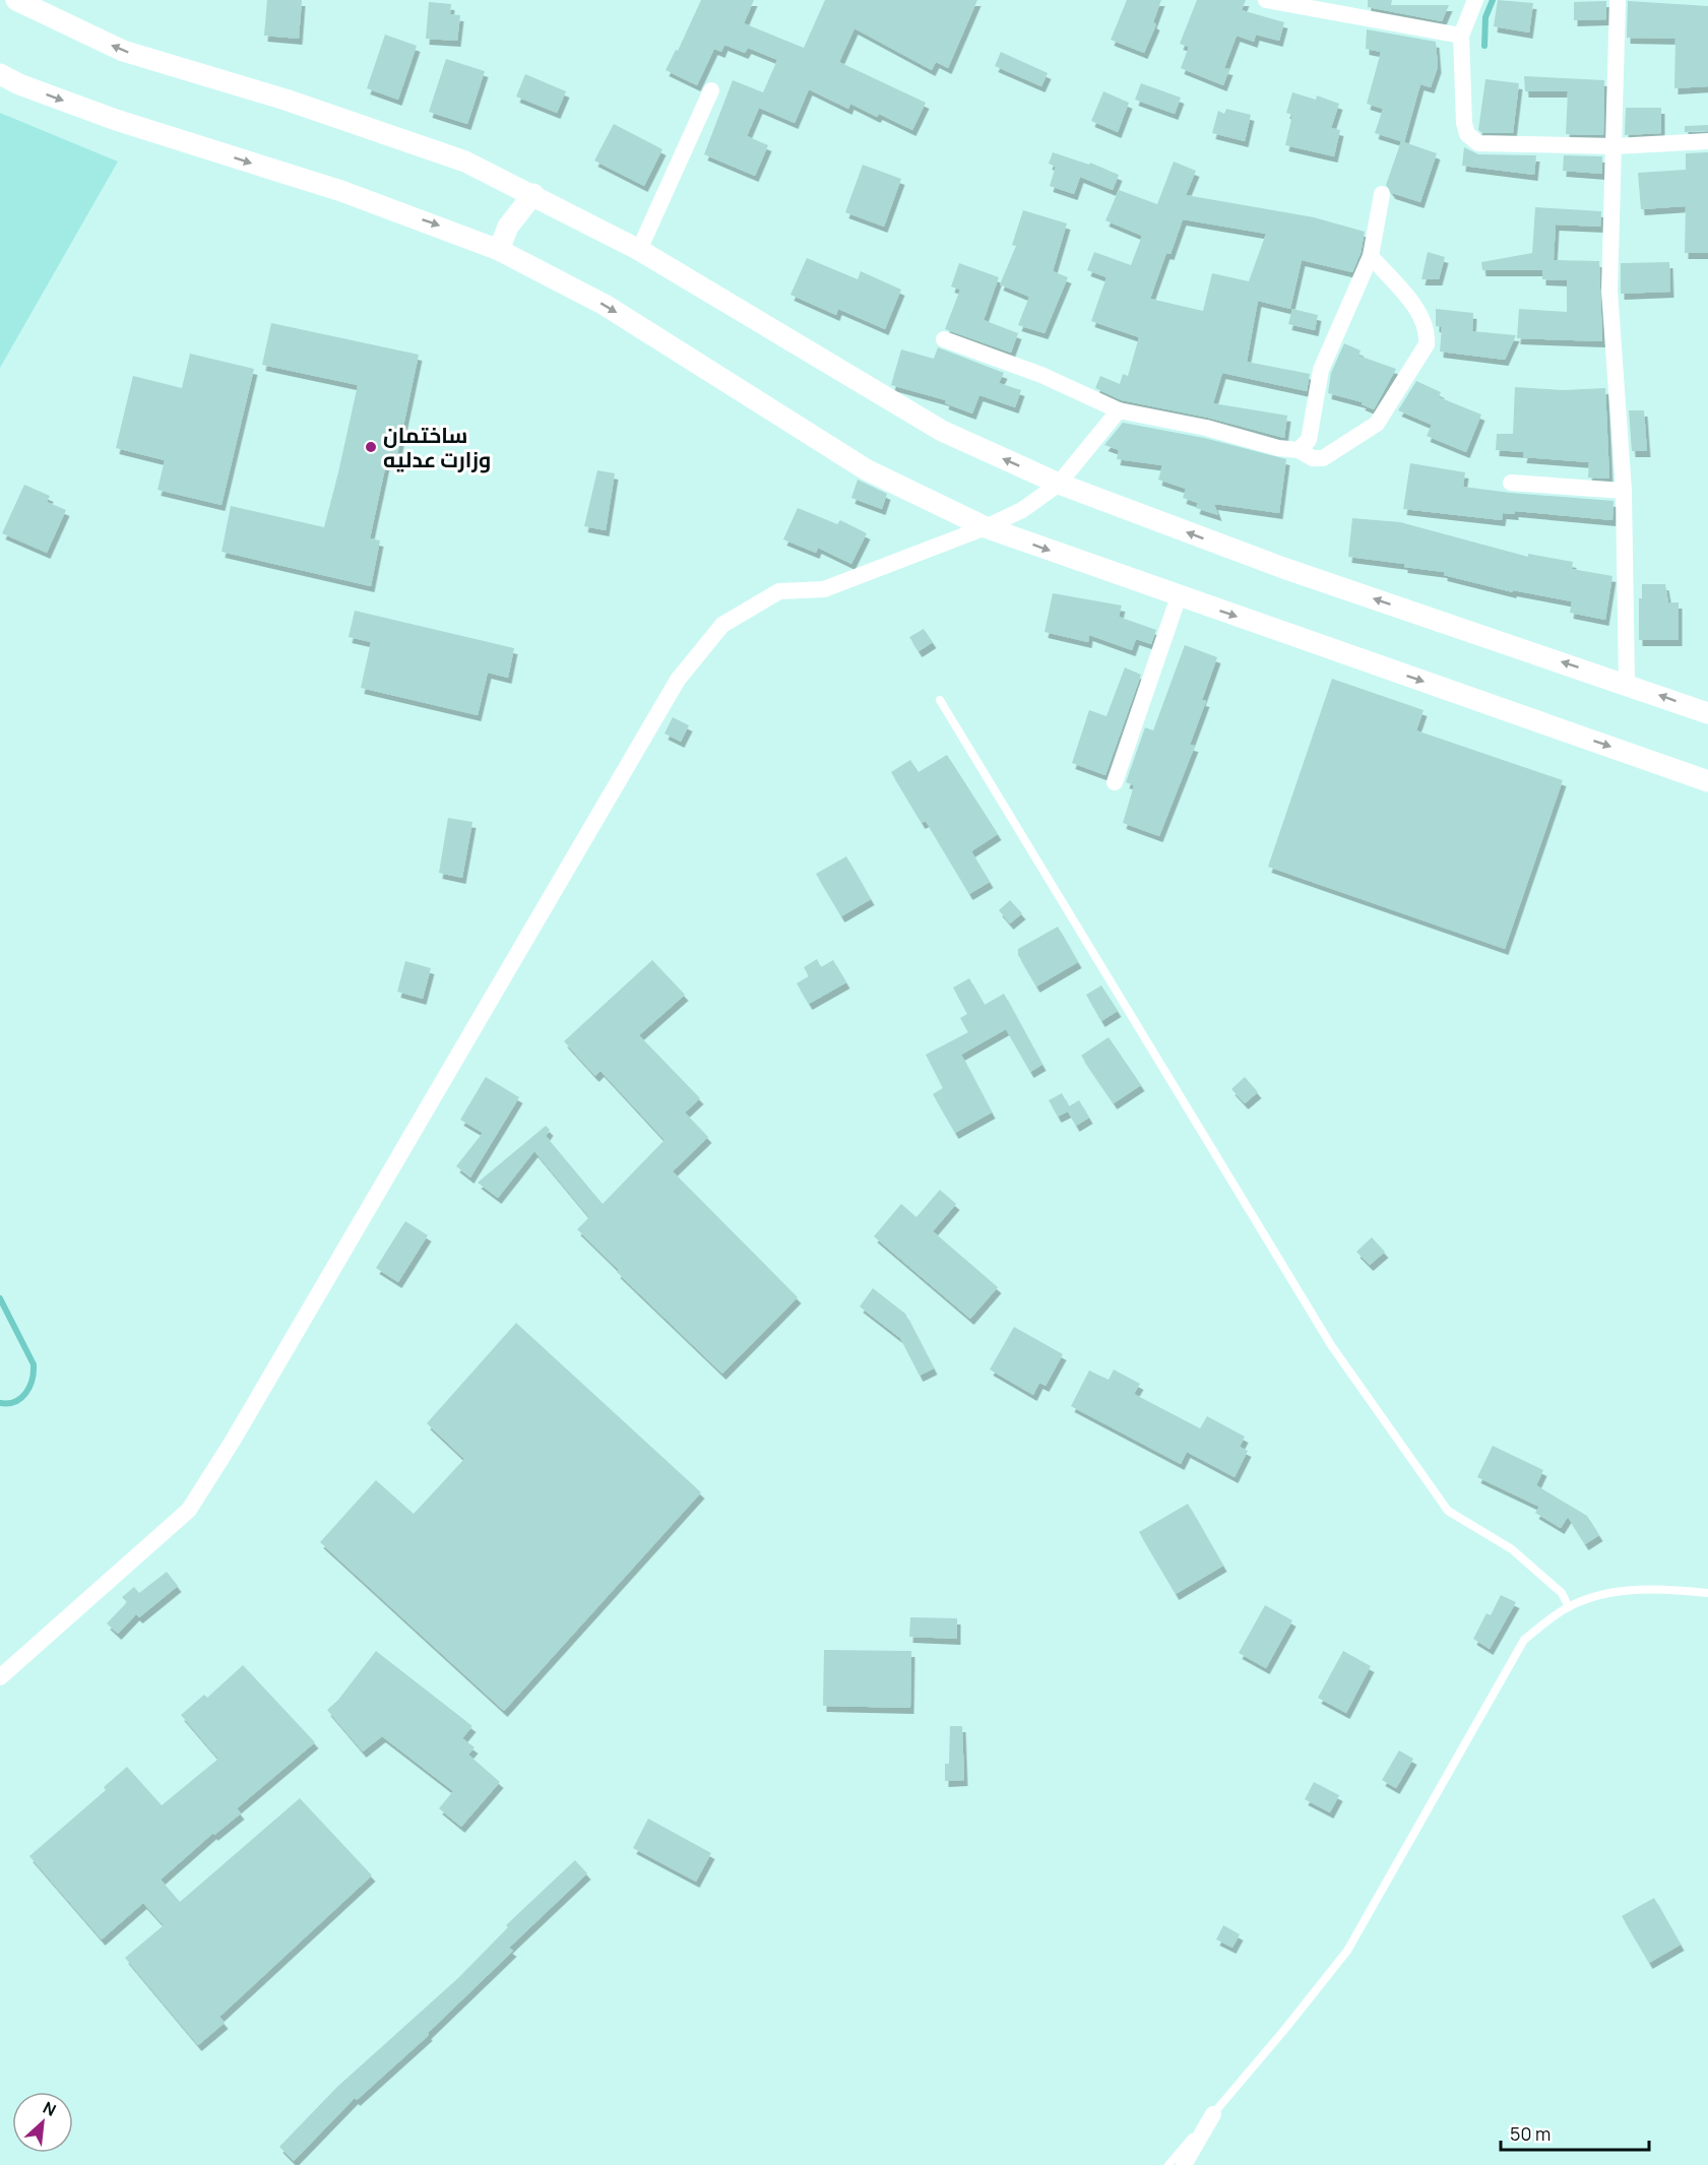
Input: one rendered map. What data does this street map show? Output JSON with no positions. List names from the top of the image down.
{
  "places": ["ساختمان وزارت عدلیه"],
  "scale_bar": "50 m",
  "north": "top right"
}
